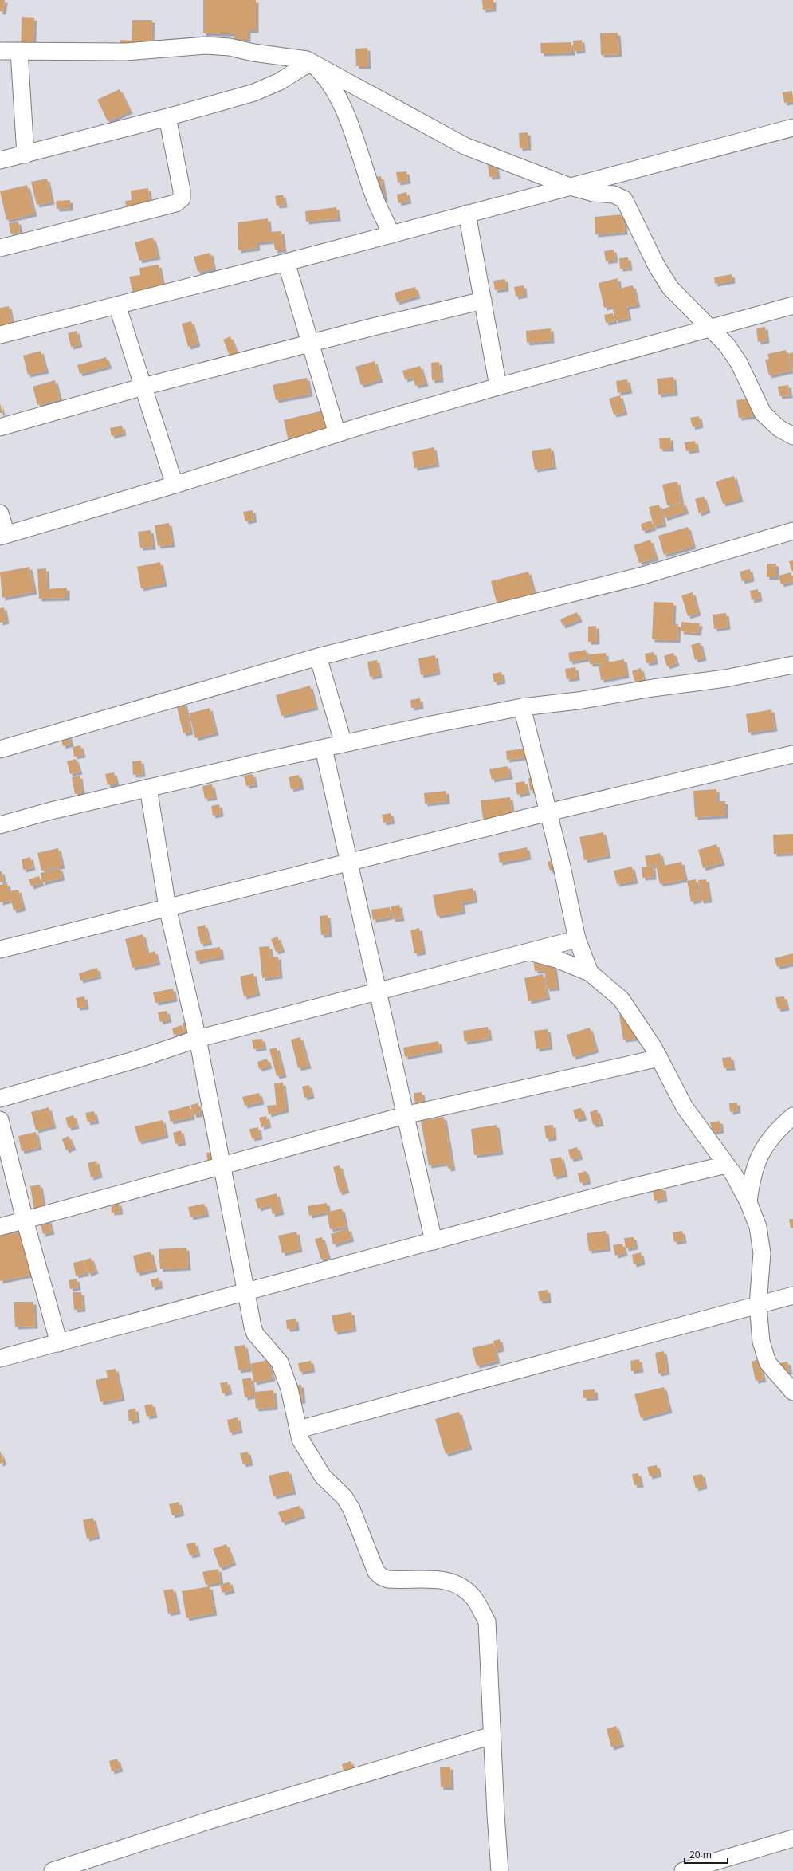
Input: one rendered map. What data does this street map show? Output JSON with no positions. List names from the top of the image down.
{
  "scale_bar": "20 m"
}
